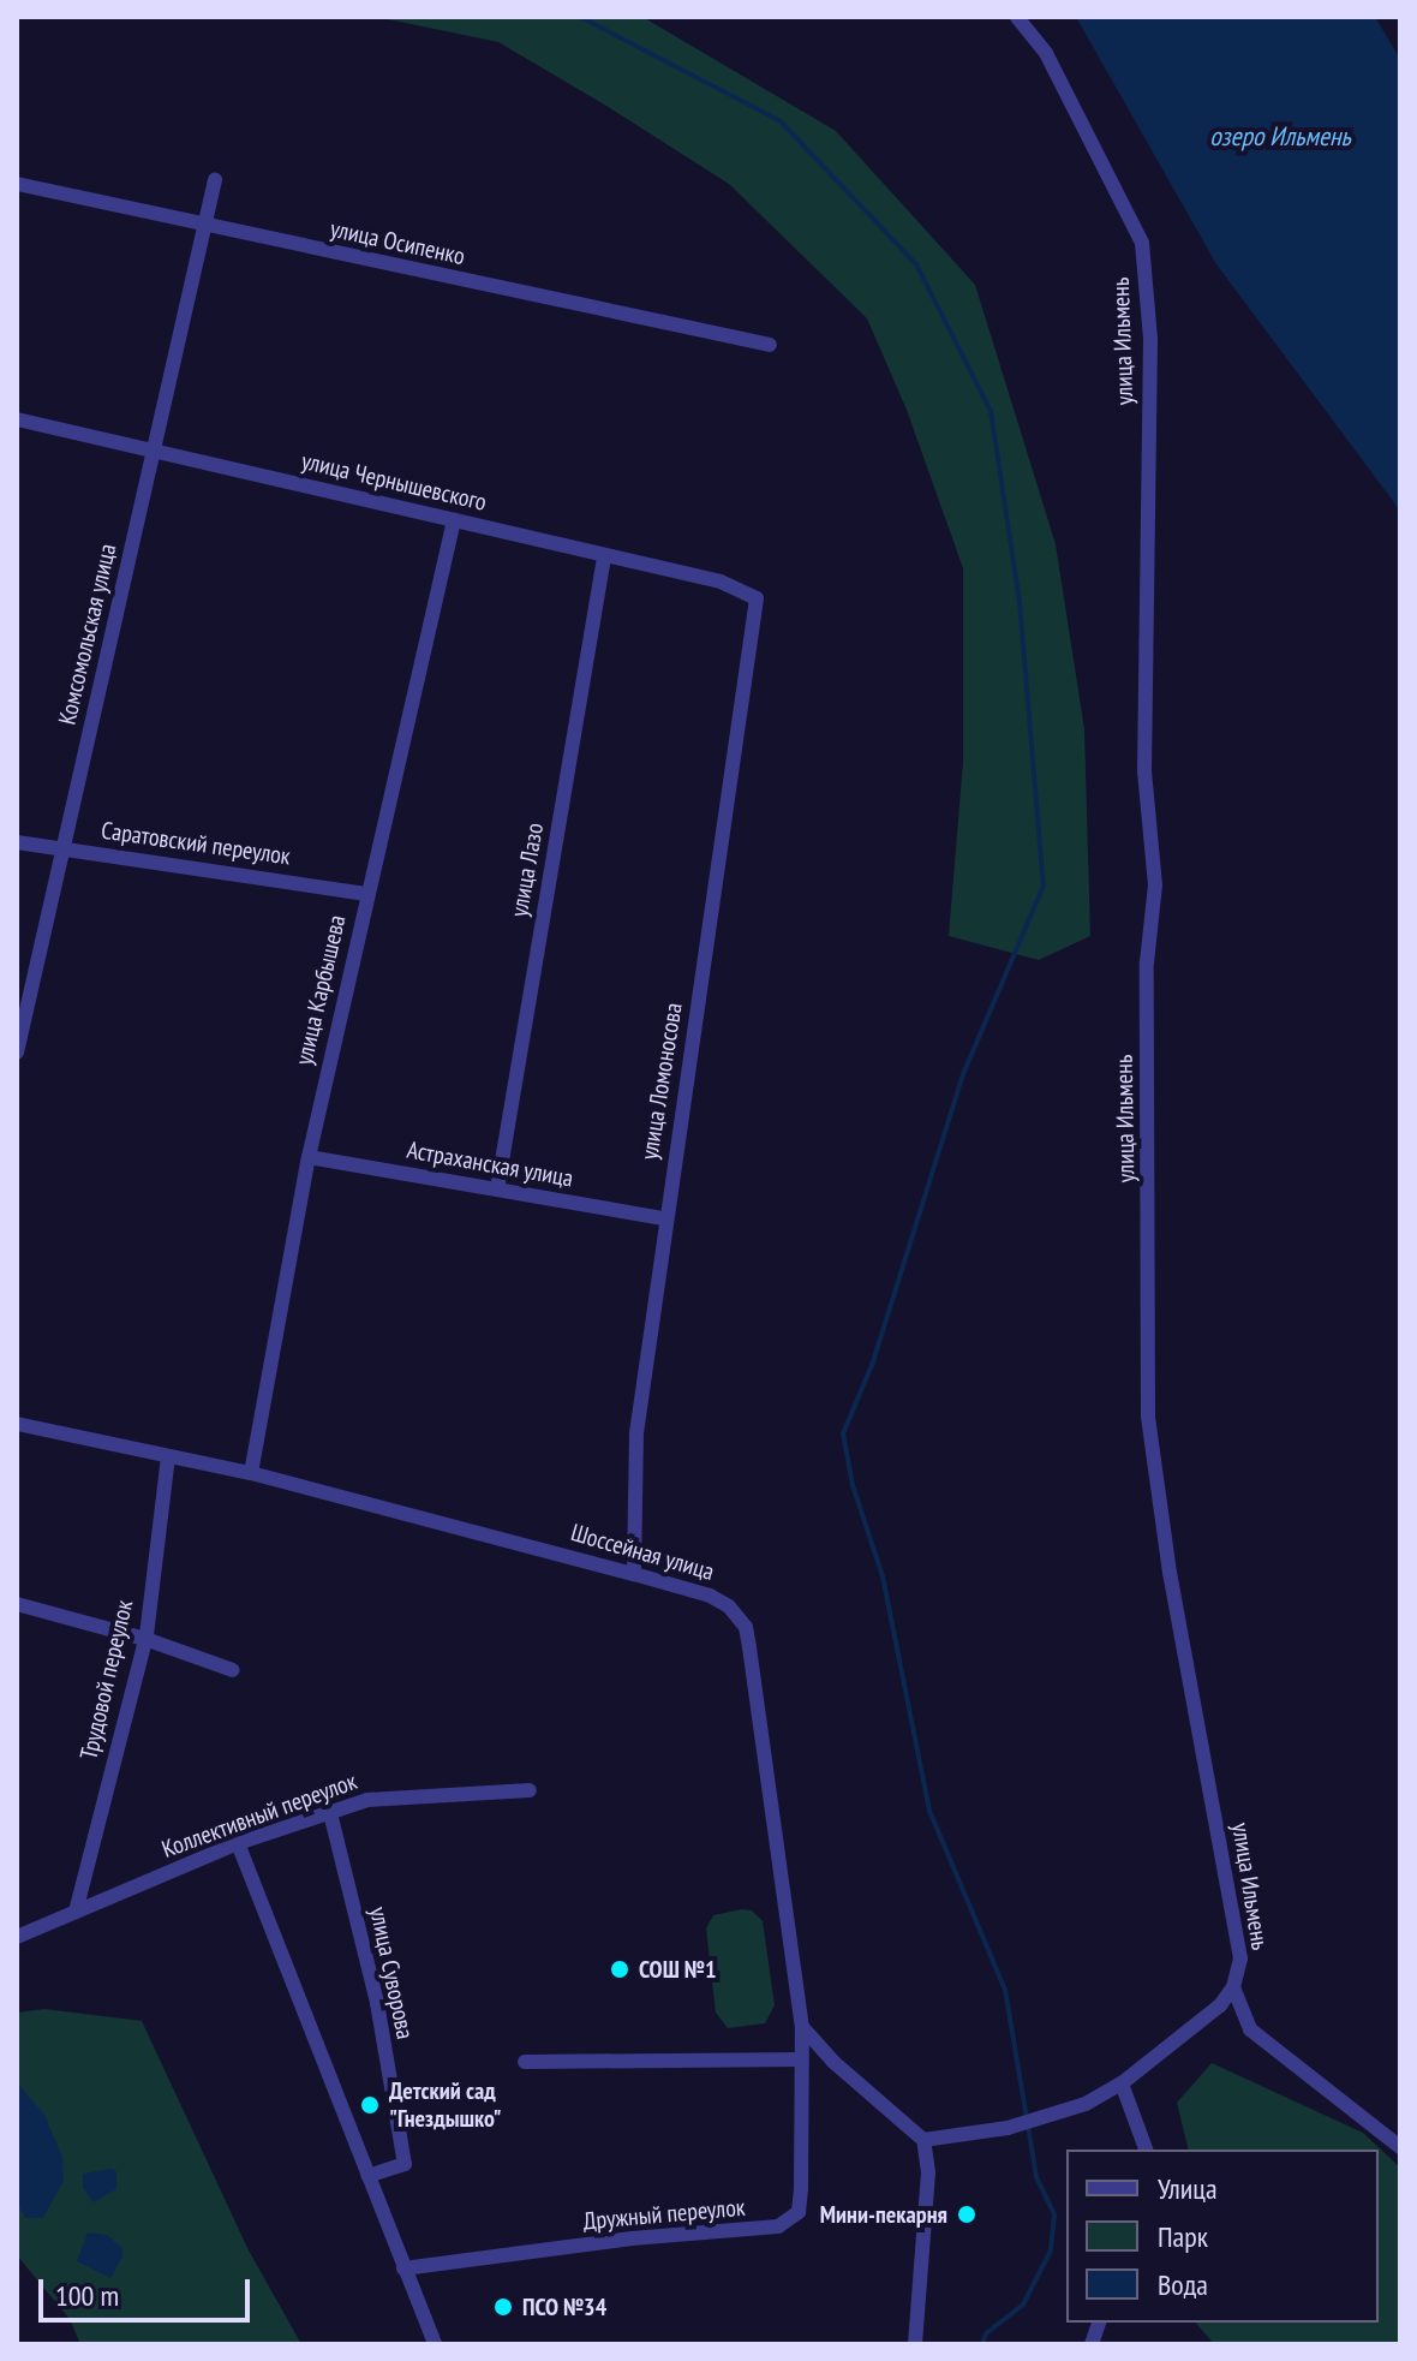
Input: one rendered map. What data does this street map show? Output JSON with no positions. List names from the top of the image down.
{
  "streets": {
    "street": [
      "улица Осипенко",
      "улица Ильмень",
      "улица Чернышевского",
      "Комсомольская улица",
      "Саратовский переулок",
      "улица Лазо",
      "улица Карбышева",
      "улица Ломоносова",
      "Астраханская улица",
      "Шоссейная улица",
      "Трудовой переулок",
      "Коллективный переулок",
      "улица Суворова",
      "Дружный переулок"
    ]
  },
  "crossings": [
    ["улица Осипенко", "Комсомольская улица"],
    ["улица Чернышевского", "Комсомольская улица"],
    ["улица Чернышевского", "улица Лазо"],
    ["улица Чернышевского", "улица Карбышева"],
    ["улица Чернышевского", "улица Ломоносова"],
    ["Комсомольская улица", "Саратовский переулок"],
    ["Саратовский переулок", "улица Карбышева"],
    ["улица Лазо", "Астраханская улица"],
    ["улица Карбышева", "Астраханская улица"],
    ["улица Карбышева", "Шоссейная улица"],
    ["улица Ломоносова", "Астраханская улица"],
    ["улица Ломоносова", "Шоссейная улица"],
    ["Шоссейная улица", "Трудовой переулок"],
    ["Шоссейная улица", "Дружный переулок"],
    ["Трудовой переулок", "Коллективный переулок"],
    ["Коллективный переулок", "улица Суворова"]
  ],
  "water": ["озеро Ильмень"],
  "places": [
    "СОШ №1",
    "Детский сад \"Гнездышко\"",
    "Мини-пекарня",
    "ПСО №34"
  ],
  "legend": ["Улица", "Парк", "Вода"],
  "scale_bar": "100 m"
}
